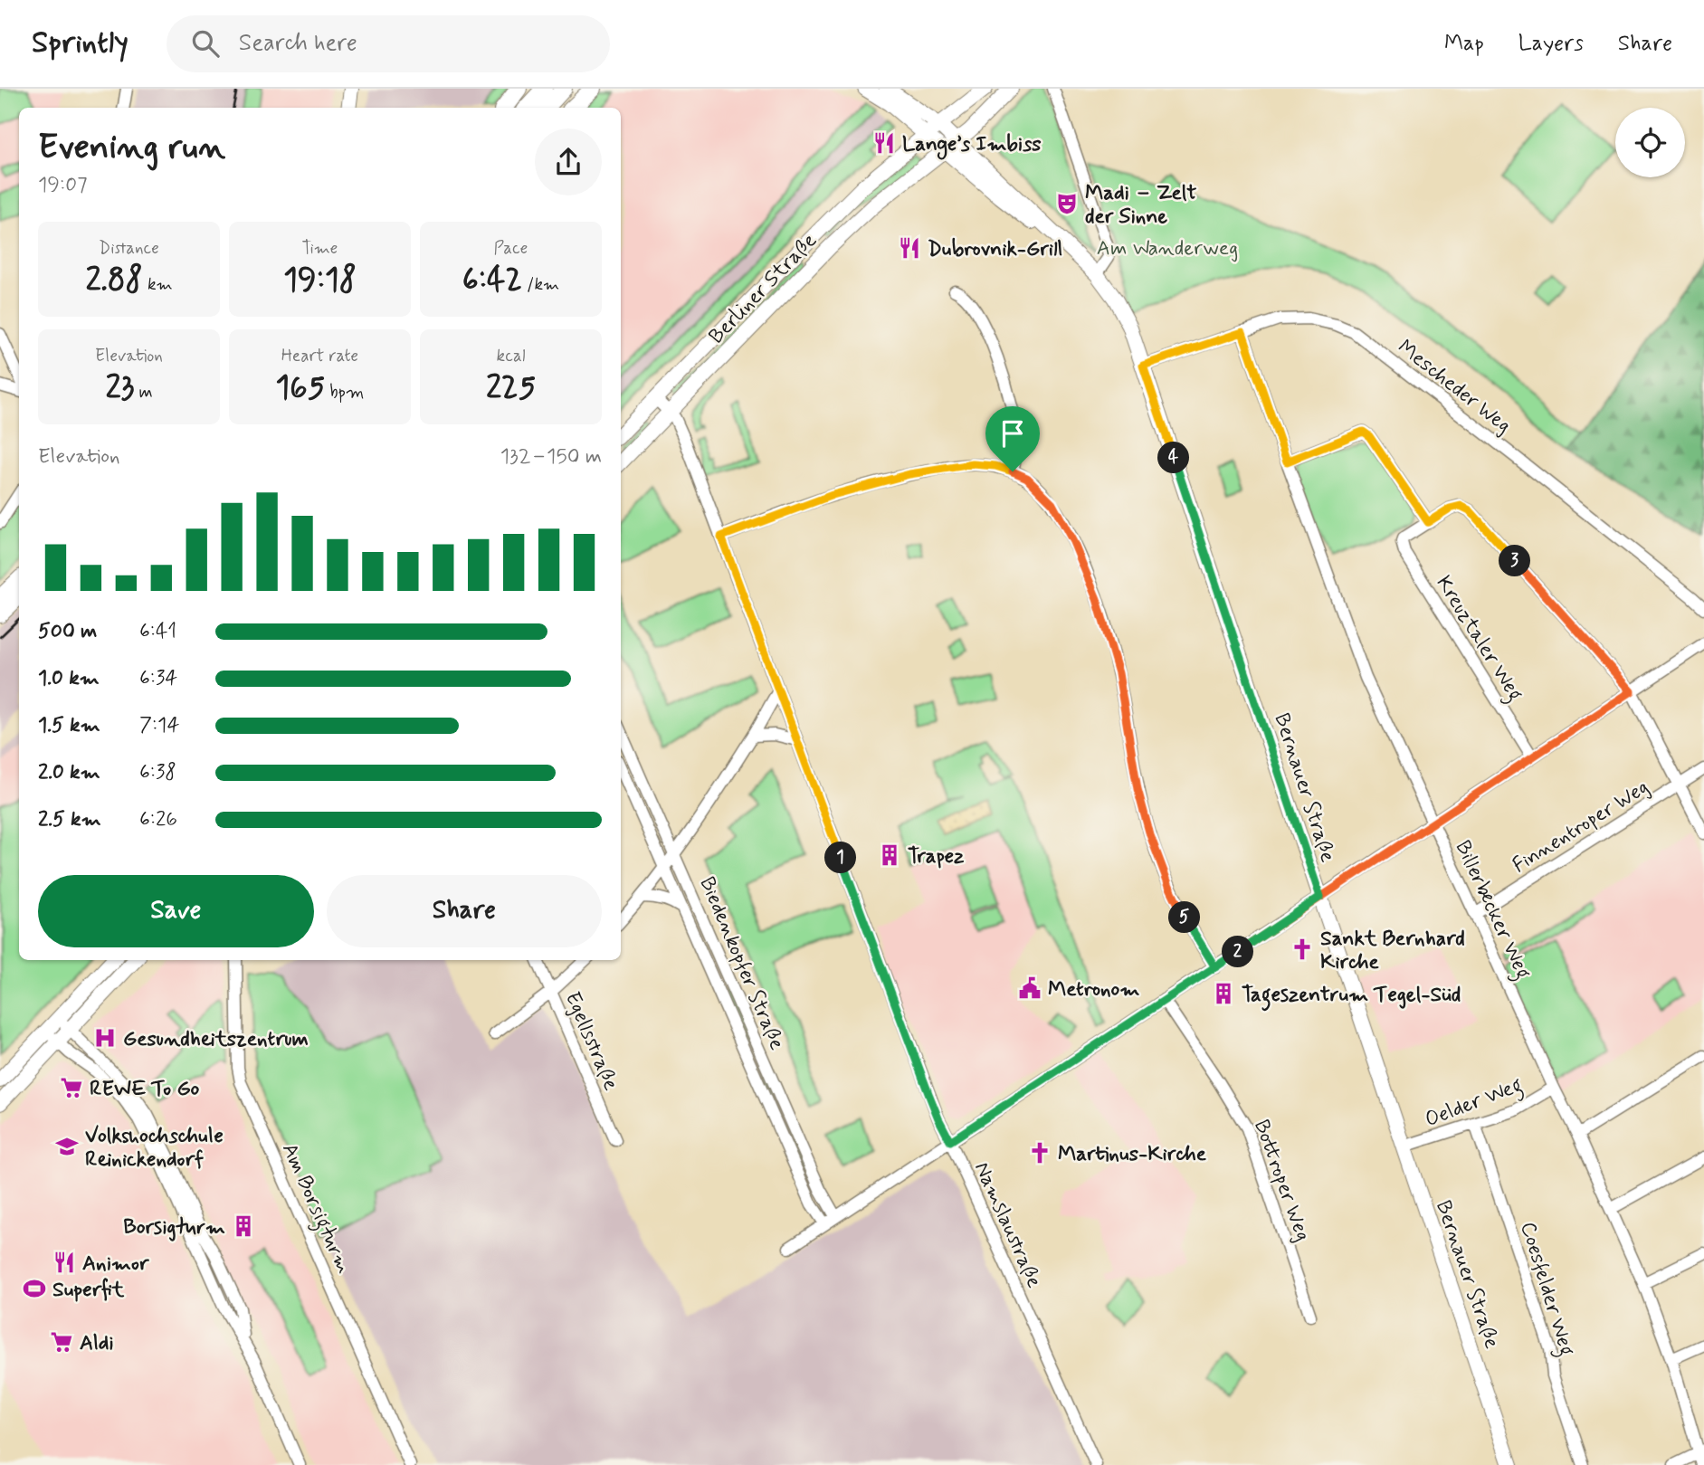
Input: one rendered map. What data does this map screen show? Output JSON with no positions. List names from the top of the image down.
{
  "streets": {
    "main road": ["Berliner Straße", "Bernauer Straße"],
    "street": [
      "Mescheder Weg",
      "Kreuztaler Weg",
      "Finnentroper Weg",
      "Billerbecker Weg",
      "Biedenkopfer Straße",
      "Egellsstraße",
      "Oelder Weg",
      "Bottroper Weg",
      "Am Borsigturm",
      "Namslaustraße",
      "Coesfelder Weg"
    ]
  },
  "crossings": [
    ["Berliner Straße", "Bernauer Straße"],
    ["Berliner Straße", "Namslaustraße"],
    ["Mescheder Weg", "Bernauer Straße"],
    ["Mescheder Weg", "Billerbecker Weg"],
    ["Bernauer Straße", "Oelder Weg"],
    ["Finnentroper Weg", "Billerbecker Weg"],
    ["Billerbecker Weg", "Oelder Weg"],
    ["Oelder Weg", "Coesfelder Weg"]
  ],
  "parks": ["Am Wanderweg"],
  "places": {
    "restaurant": ["Lange’s Imbiss", "Dubrovnik-Grill", "Animor"],
    "theatre": ["Madi – Zelt der Sinne"],
    "building": ["Trapez", "Tageszentrum Tegel-Süd", "Borsigturm"],
    "church": ["Sankt Bernhard Kirche", "Martinus-Kirche"],
    "public building": ["Metronom"],
    "hospital": ["Gesundheitszentrum"],
    "supermarket": ["REWE To Go", "Aldi"],
    "school or university": ["Volkshochschule Reinickendorf"],
    "sports": ["Superfit"]
  },
  "page": {
    "header": "Sprintly",
    "search": "Search here",
    "nav": ["Map", "Layers", "Share"],
    "heading": ["Evening run", "19:07"],
    "stats": [
      ["Distance", "2.88 km"],
      ["Time", "19:18"],
      ["Pace", "6:42 /km"],
      ["Elevation", "23 m"],
      ["Heart rate", "165 bpm"],
      ["kcal", "225"]
    ],
    "chart": ["Elevation", "132–150 m"],
    "pins": [
      "4",
      "3",
      "1",
      "5",
      "2"
    ],
    "list": [
      {
        "name": "500 m",
        "note": "6:41"
      },
      {
        "name": "1.0 km",
        "note": "6:34"
      },
      {
        "name": "1.5 km",
        "note": "7:14"
      },
      {
        "name": "2.0 km",
        "note": "6:38"
      },
      {
        "name": "2.5 km",
        "note": "6:26"
      }
    ],
    "buttons": ["Save", "Share"]
  }
}
